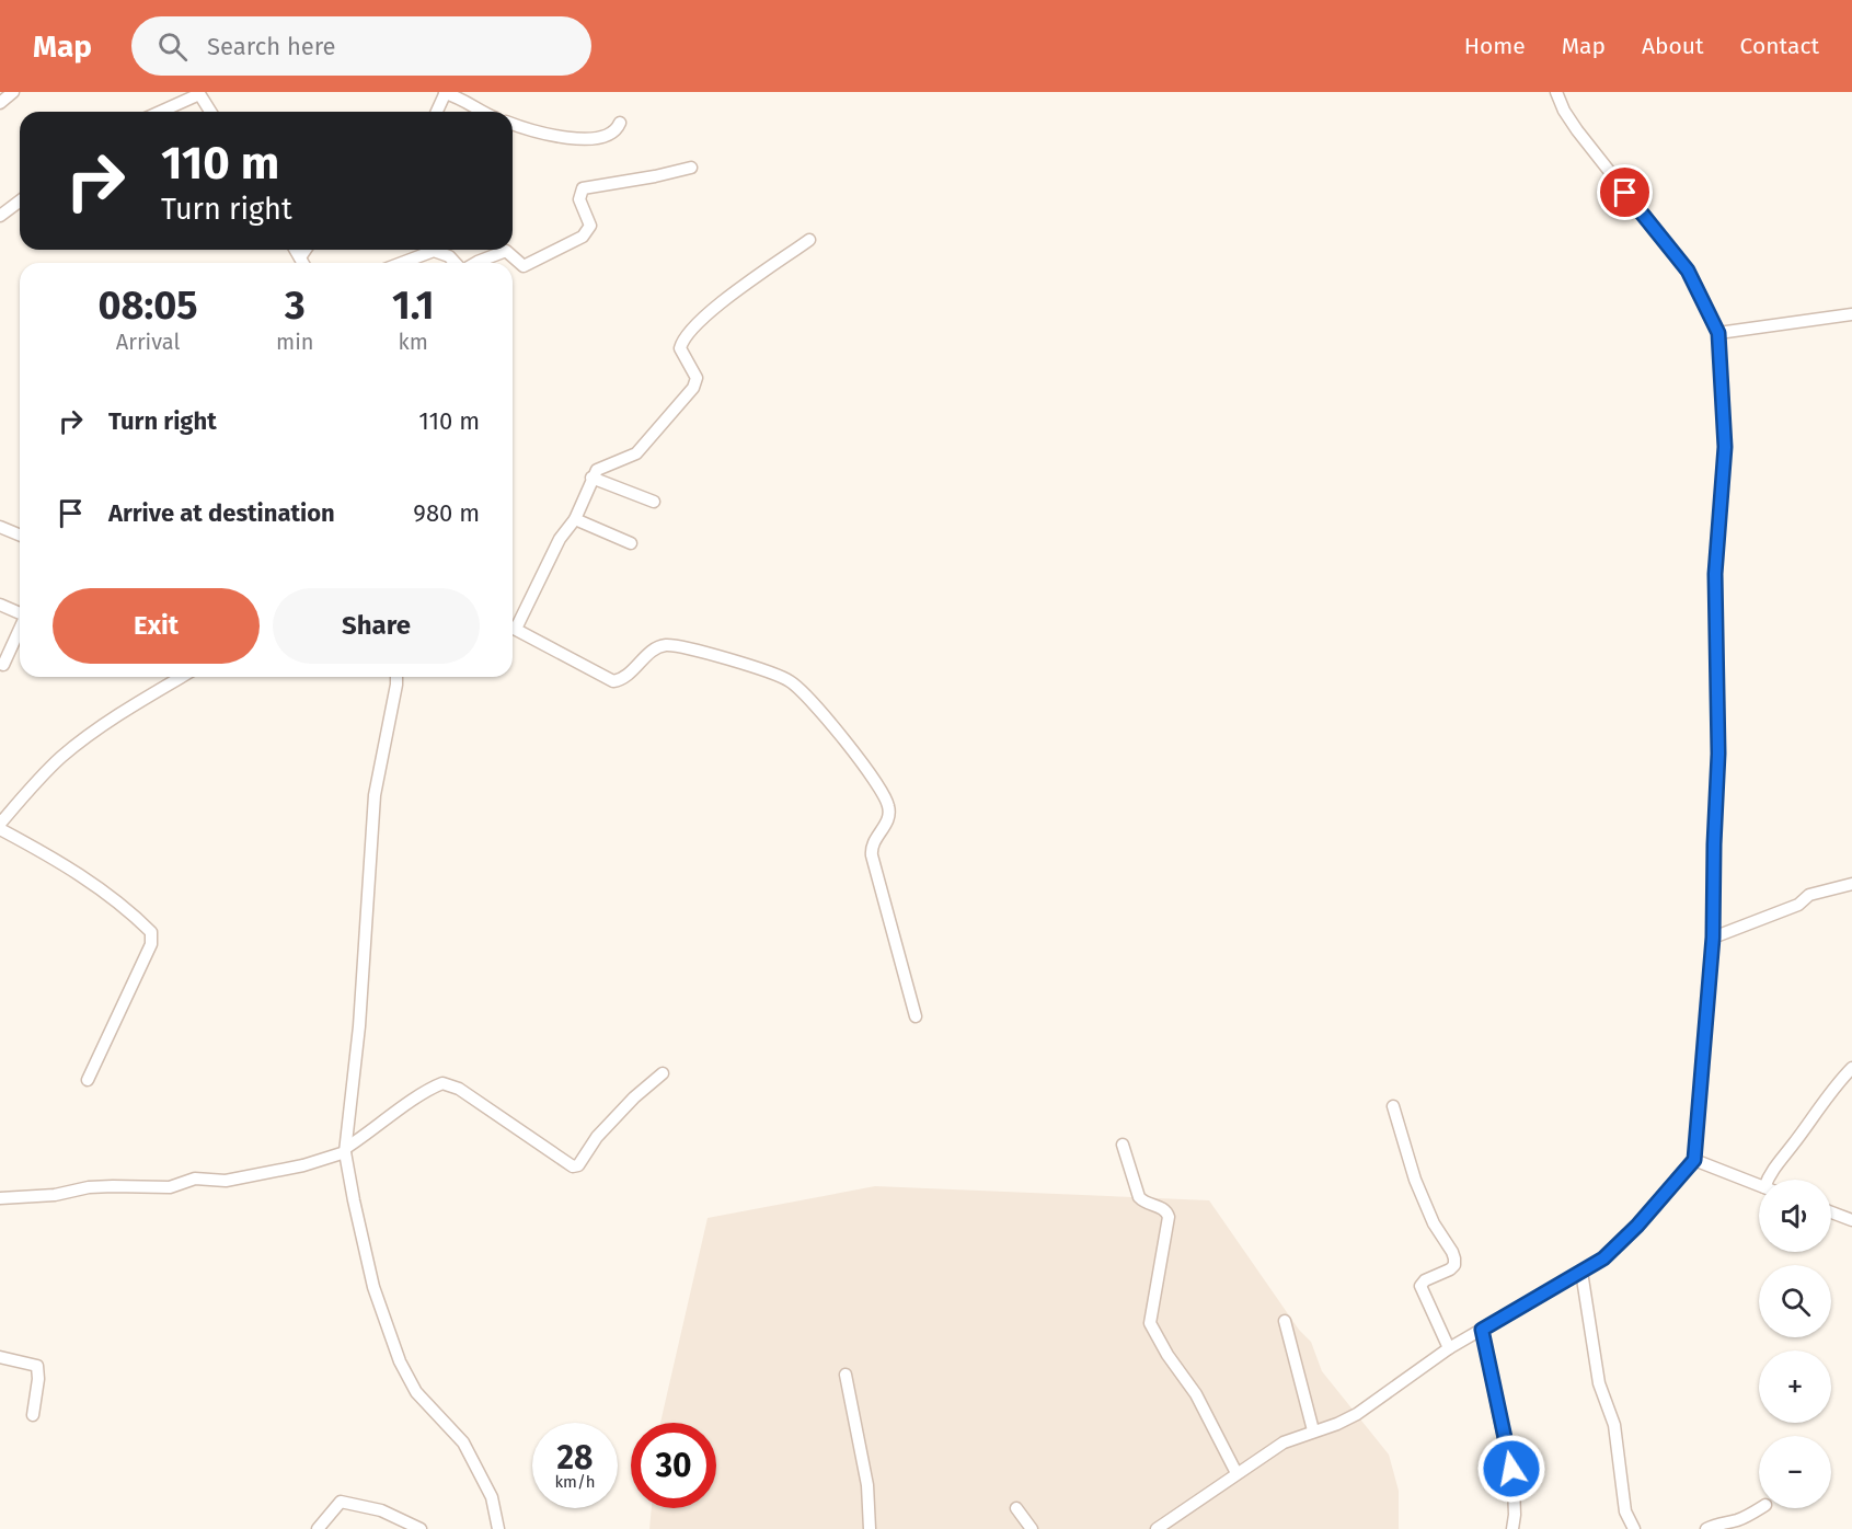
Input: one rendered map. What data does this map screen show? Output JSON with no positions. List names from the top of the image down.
{
  "page": {
    "header": "Map",
    "search": "Search here",
    "nav": [
      "Home",
      "Map",
      "About",
      "Contact"
    ],
    "turn": ["110 m", "Turn right"],
    "eta": [
      "08:05",
      "Arrival",
      "3",
      "min",
      "1.1",
      "km"
    ],
    "list": [
      {
        "name": "Turn right",
        "value": "110 m"
      },
      {
        "name": "Arrive at destination",
        "value": "980 m"
      }
    ],
    "buttons": ["Exit", "Share"],
    "map_buttons": ["+", "−"],
    "speed": "28 km/h",
    "limit": "30"
  }
}
